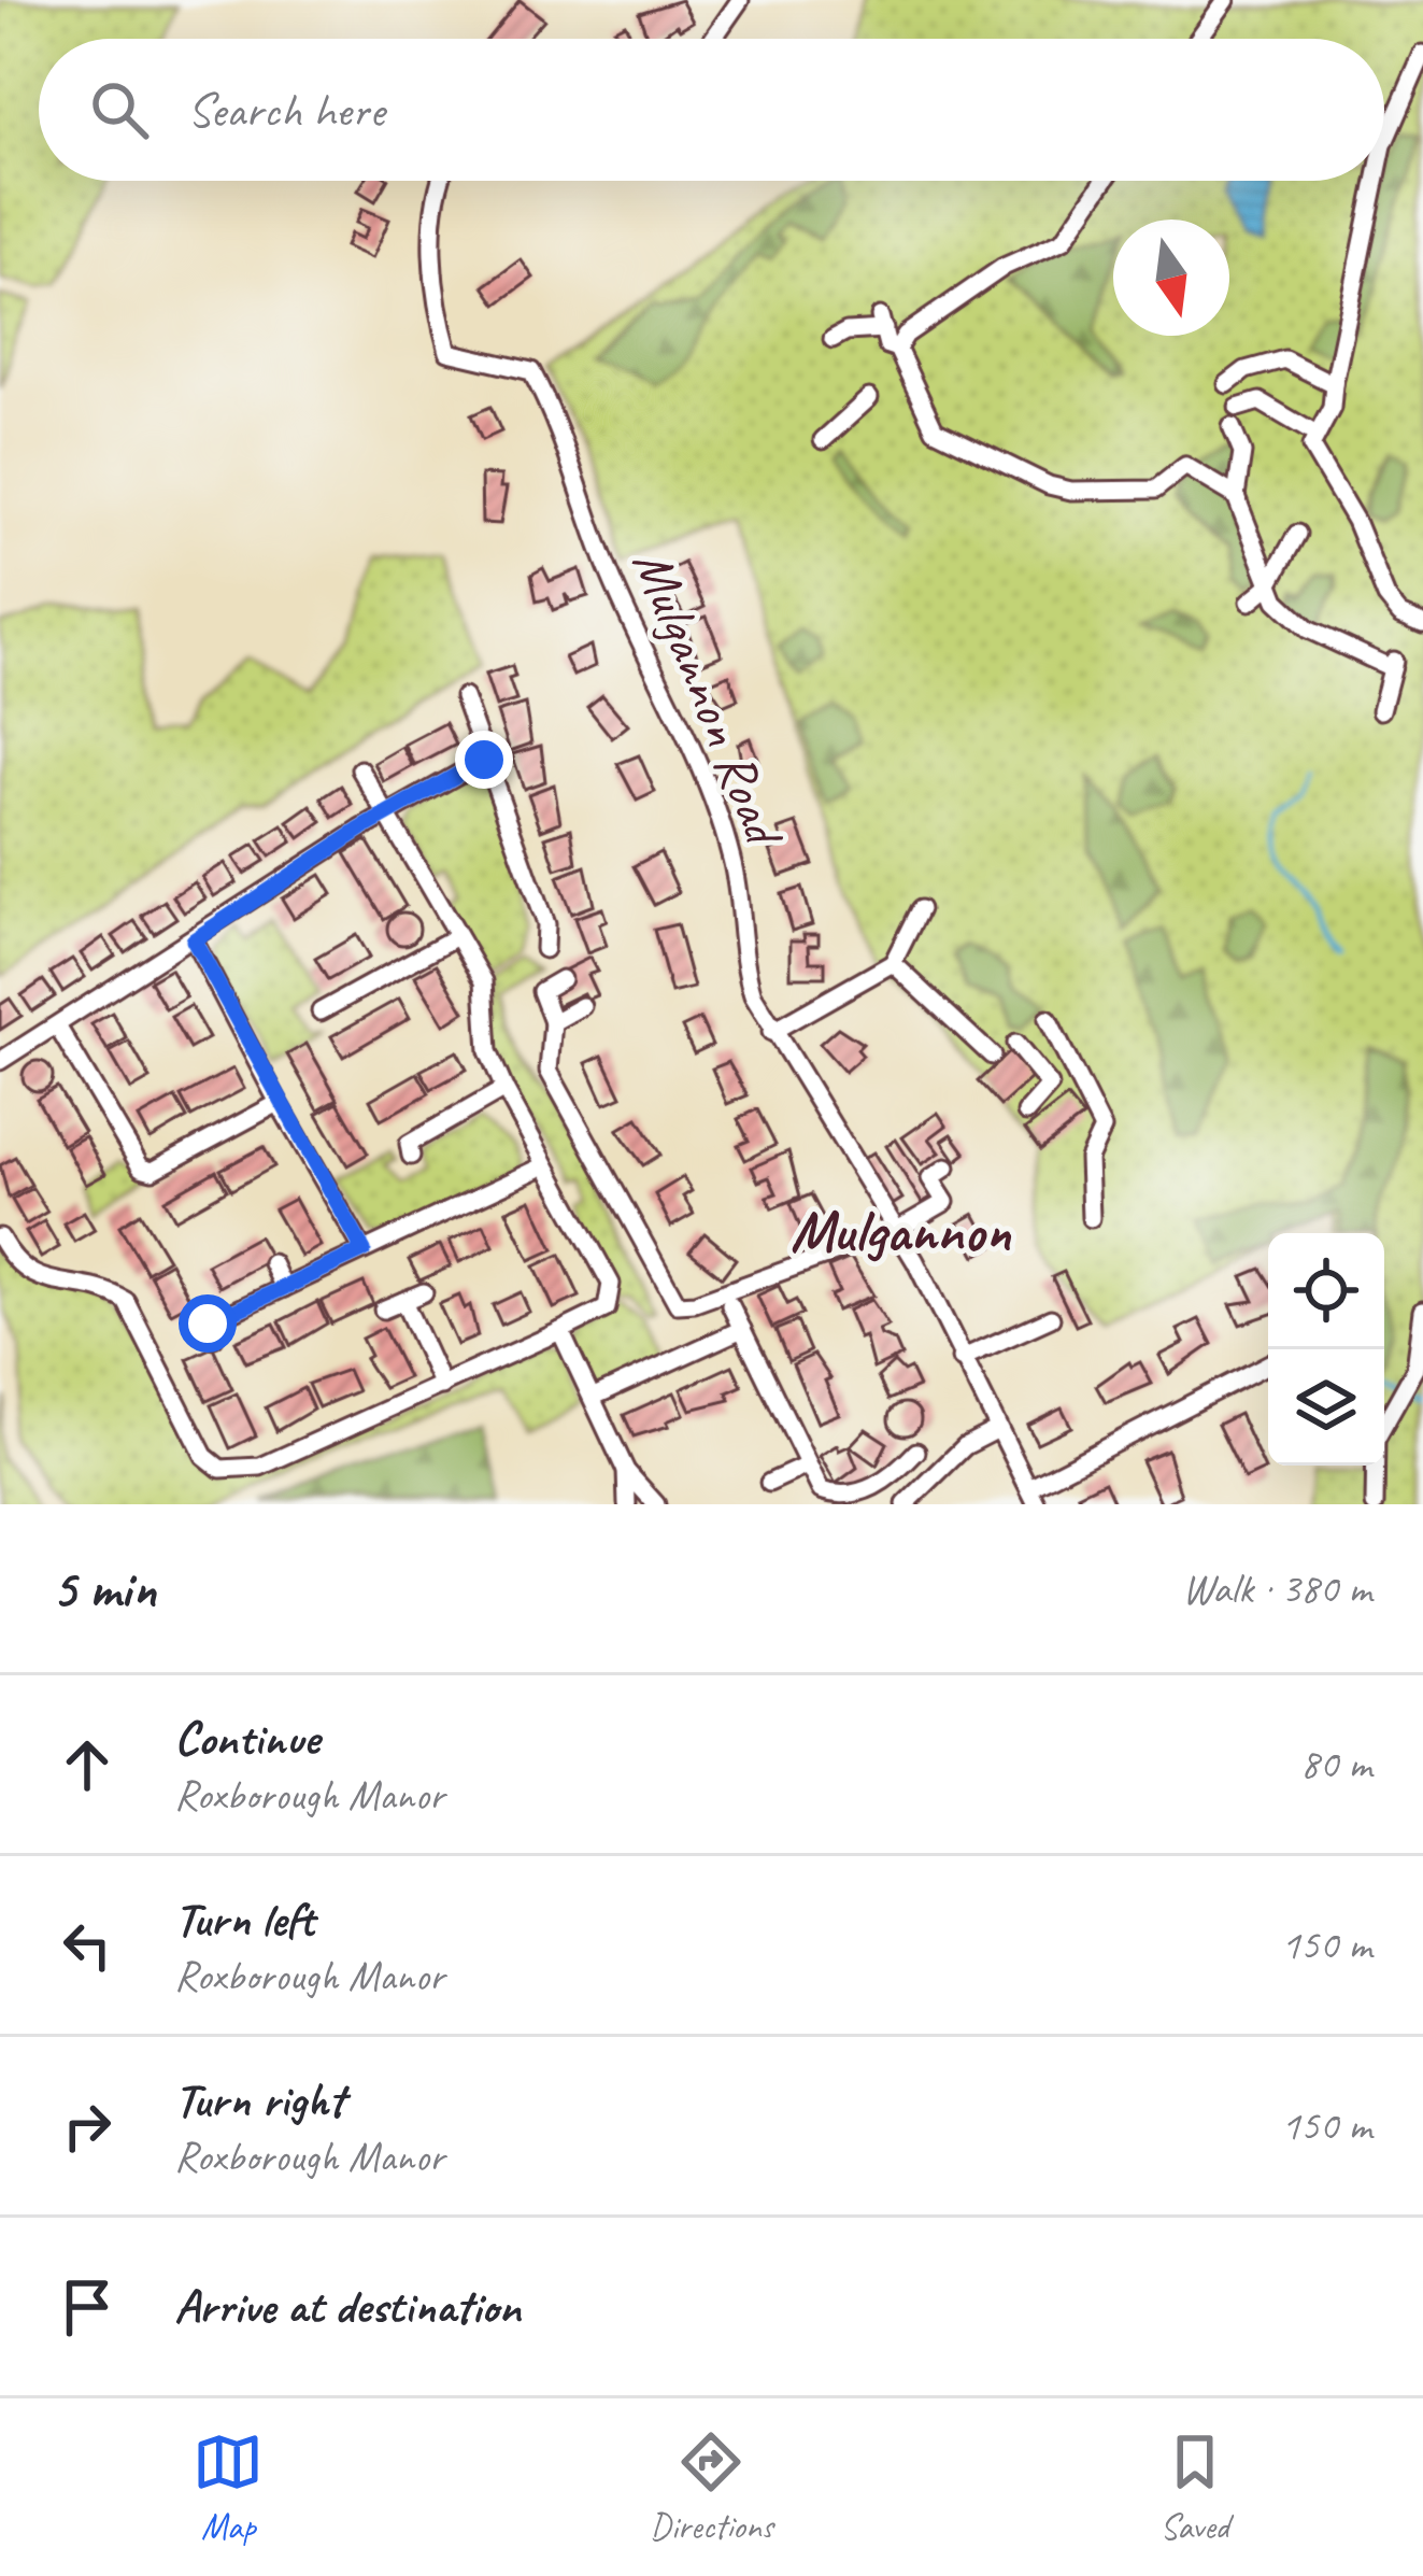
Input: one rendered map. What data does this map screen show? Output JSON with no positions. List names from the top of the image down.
{
  "streets": {
    "street": ["Mulgannon Road"]
  },
  "districts": ["Mulgannon"],
  "north": "bottom",
  "page": {
    "search": "Search here",
    "heading": ["5 min", "Walk · 380 m"],
    "list": [
      ["Continue", "Roxborough Manor", "80 m"],
      ["Turn left", "Roxborough Manor", "150 m"],
      ["Turn right", "Roxborough Manor", "150 m"],
      "Arrive at destination"
    ],
    "nav": ["Map", "Directions", "Saved"]
  }
}
